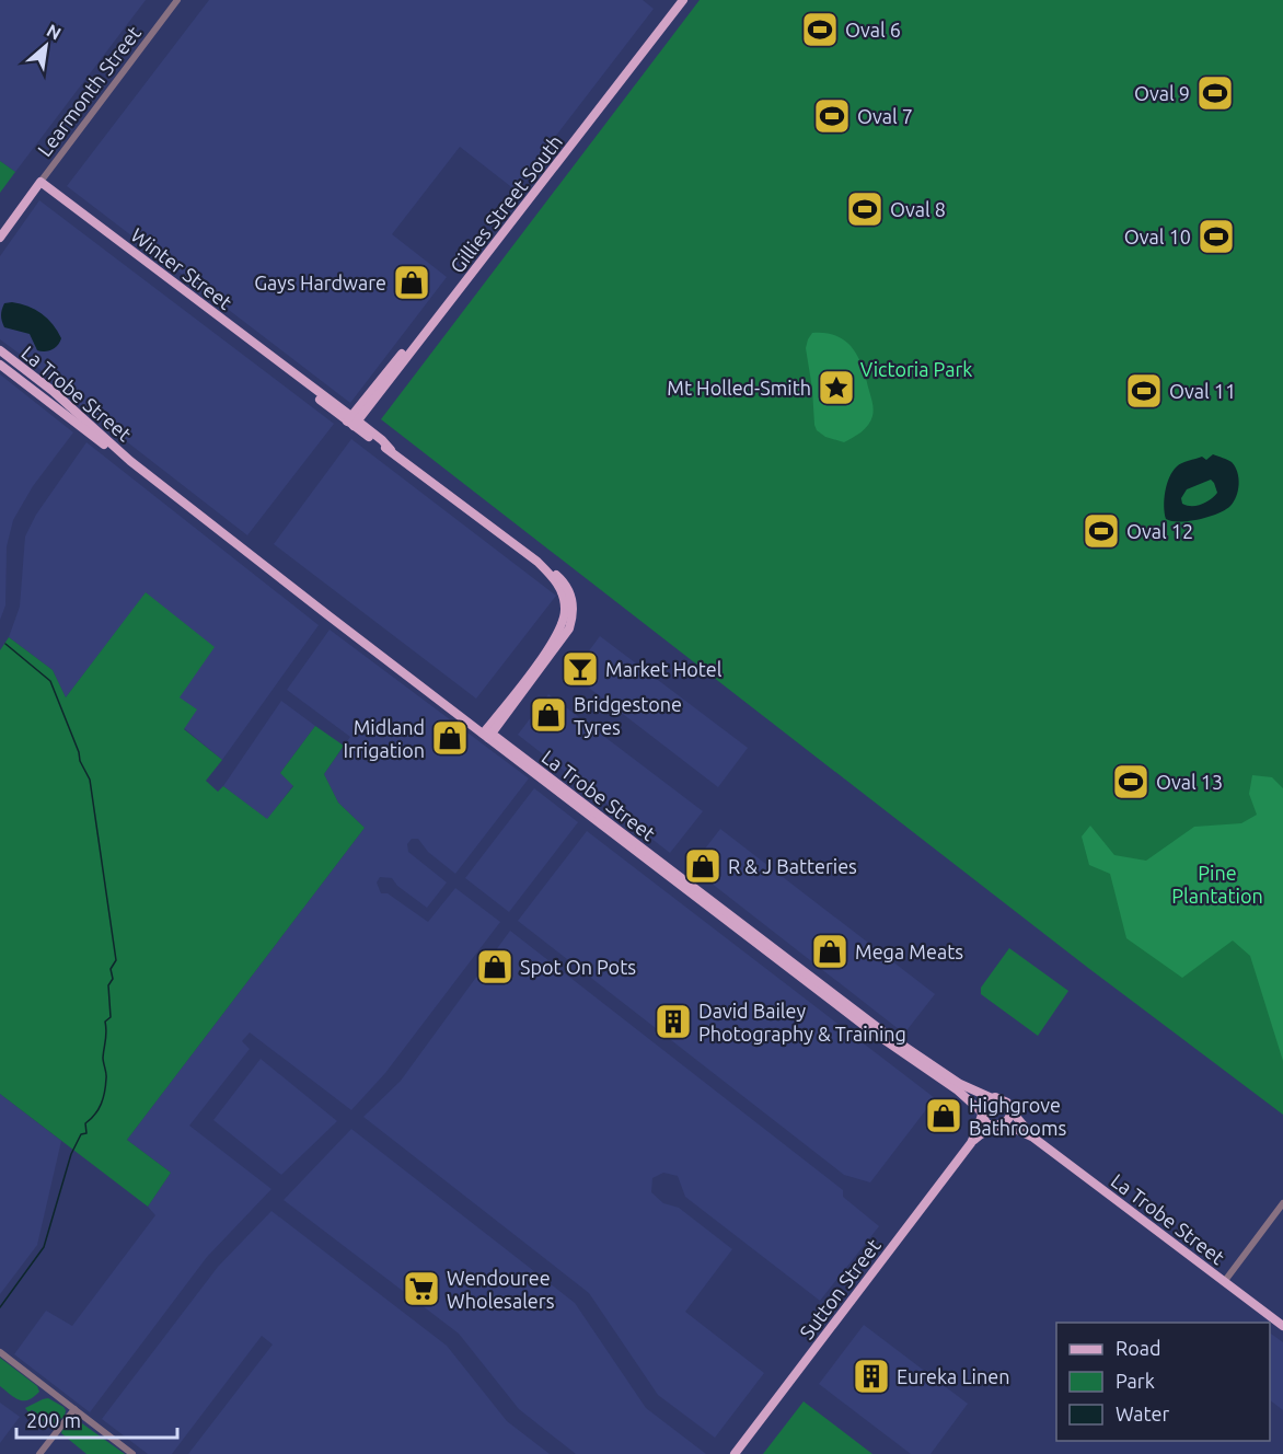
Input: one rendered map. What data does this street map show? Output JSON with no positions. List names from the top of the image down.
{
  "streets": {
    "main road": [
      "Learmonth Street",
      "Gillies Street South",
      "Winter Street",
      "La Trobe Street",
      "Sutton Street"
    ]
  },
  "crossings": [
    ["Learmonth Street", "Winter Street"],
    ["Gillies Street South", "Winter Street"],
    ["Winter Street", "La Trobe Street"],
    ["La Trobe Street", "Sutton Street"]
  ],
  "parks": ["Victoria Park", "Pine Plantation"],
  "places": {
    "sports": [
      "Oval 6",
      "Oval 9",
      "Oval 7",
      "Oval 8",
      "Oval 10",
      "Oval 11",
      "Oval 12",
      "Oval 13"
    ],
    "shop": [
      "Gays Hardware",
      "Bridgestone Tyres",
      "Midland Irrigation",
      "R & J Batteries",
      "Mega Meats",
      "Spot On Pots",
      "Highgrove Bathrooms"
    ],
    "place": ["Mt Holled-Smith"],
    "bar": ["Market Hotel"],
    "building": ["David Bailey Photography & Training", "Eureka Linen"],
    "supermarket": ["Wendouree Wholesalers"]
  },
  "legend": ["Road", "Park", "Water"],
  "scale_bar": "200 m",
  "north": "top right"
}
